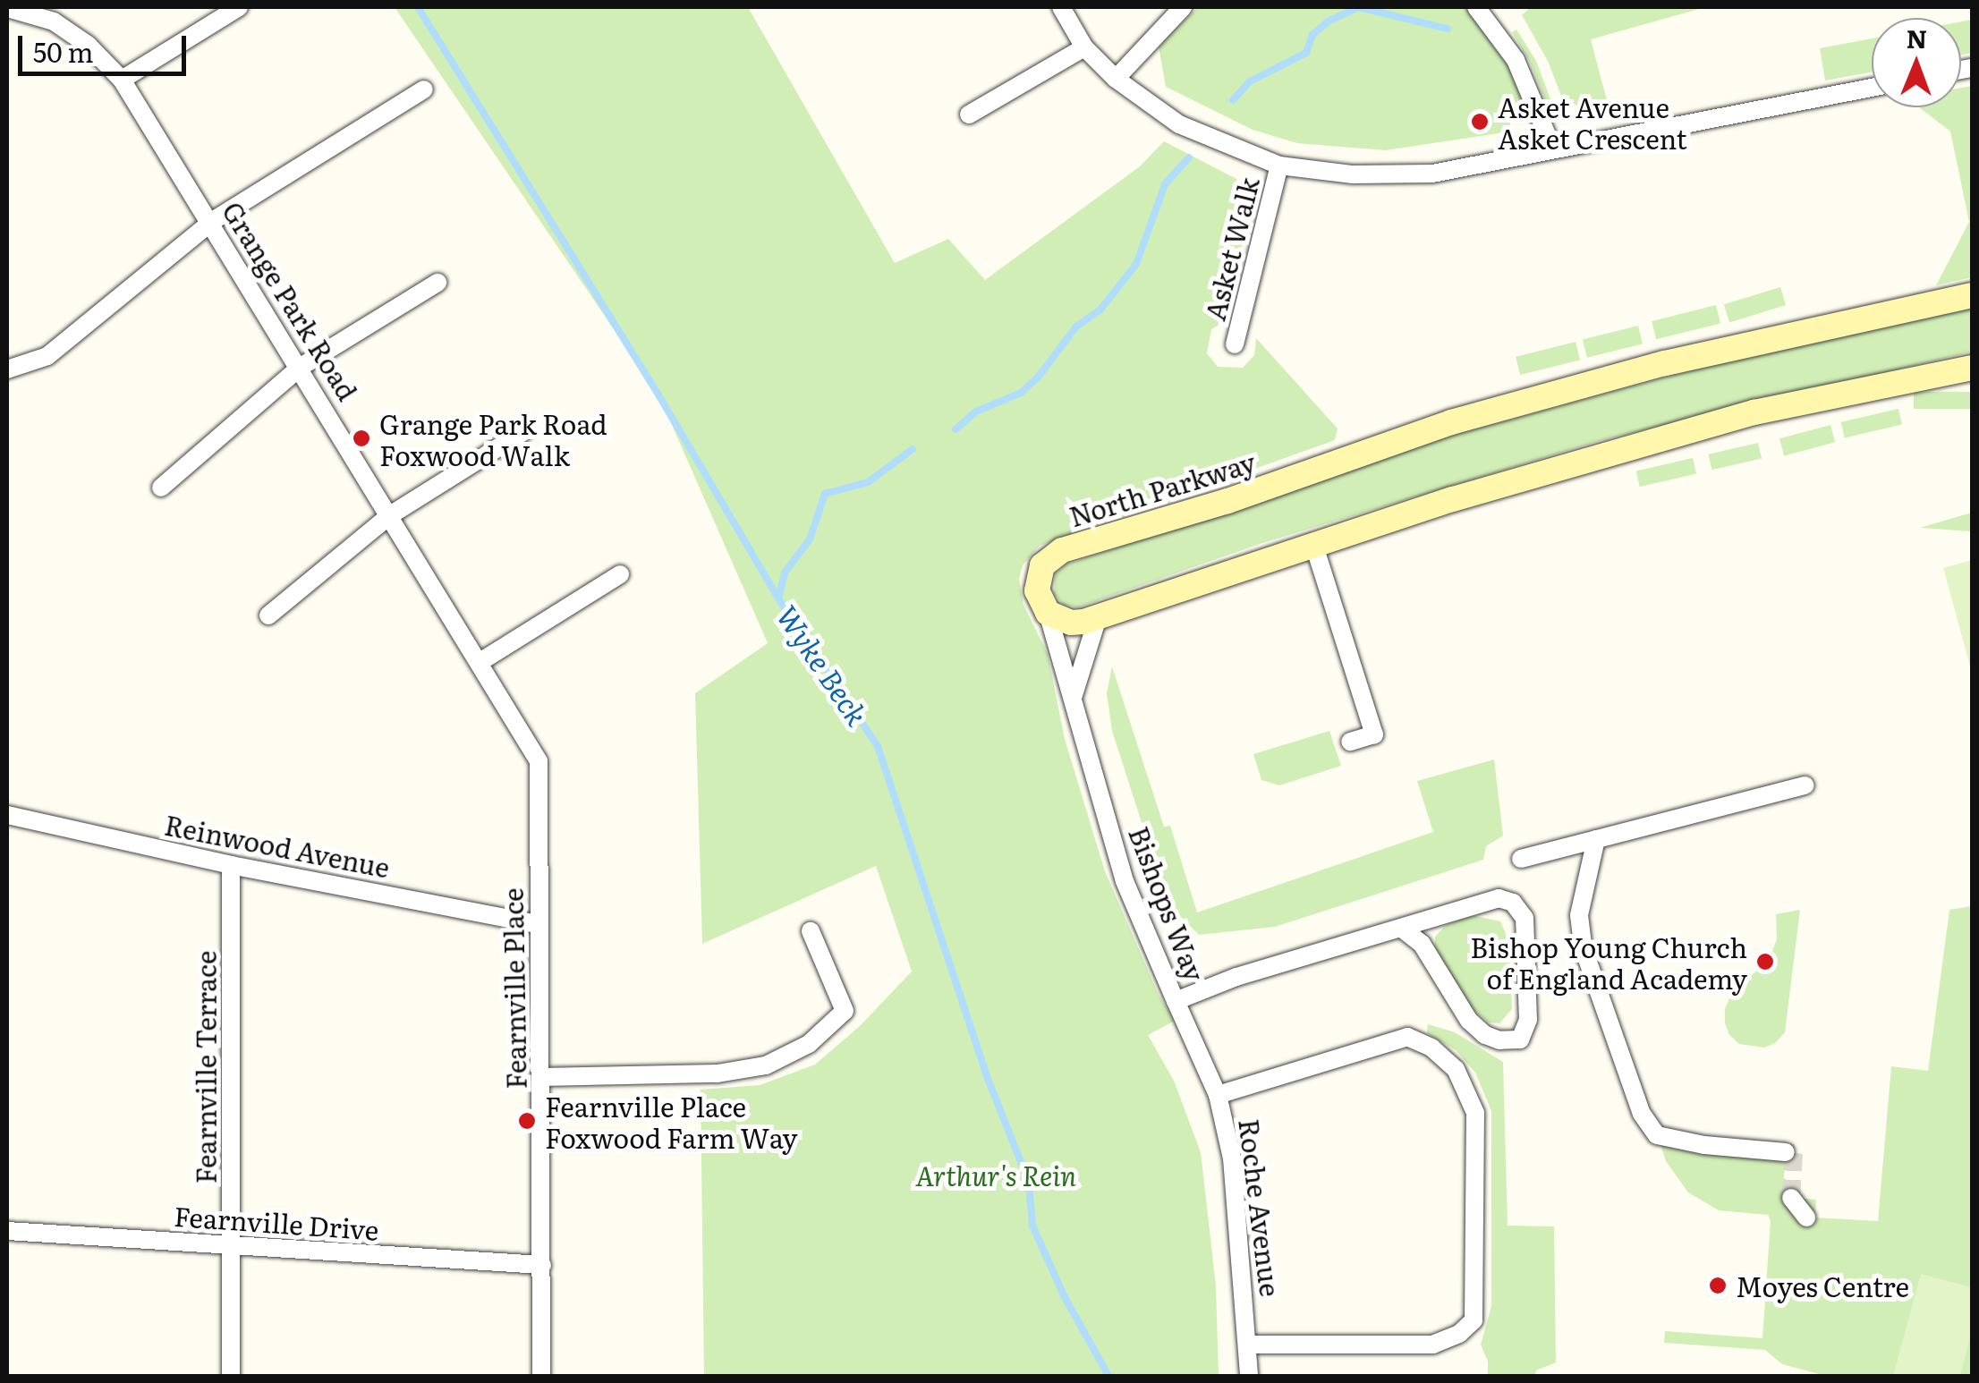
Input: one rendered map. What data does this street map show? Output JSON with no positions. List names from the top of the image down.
{
  "streets": {
    "street": [
      "Asket Walk",
      "Grange Park Road",
      "North Parkway",
      "Reinwood Avenue",
      "Bishops Way",
      "Fearnville Place",
      "Fearnville Terrace",
      "Roche Avenue",
      "Fearnville Drive"
    ]
  },
  "crossings": [
    ["Grange Park Road", "Fearnville Place"],
    ["North Parkway", "Bishops Way"],
    ["Reinwood Avenue", "Fearnville Place"],
    ["Reinwood Avenue", "Fearnville Terrace"],
    ["Bishops Way", "Roche Avenue"],
    ["Fearnville Place", "Fearnville Drive"],
    ["Fearnville Terrace", "Fearnville Drive"]
  ],
  "water": ["Wyke Beck"],
  "parks": ["Arthur's Rein"],
  "places": [
    "Asket Avenue Asket Crescent",
    "Grange Park Road Foxwood Walk",
    "Bishop Young Church of England Academy",
    "Fearnville Place Foxwood Farm Way",
    "Moyes Centre"
  ],
  "scale_bar": "50 m",
  "north": "top"
}
